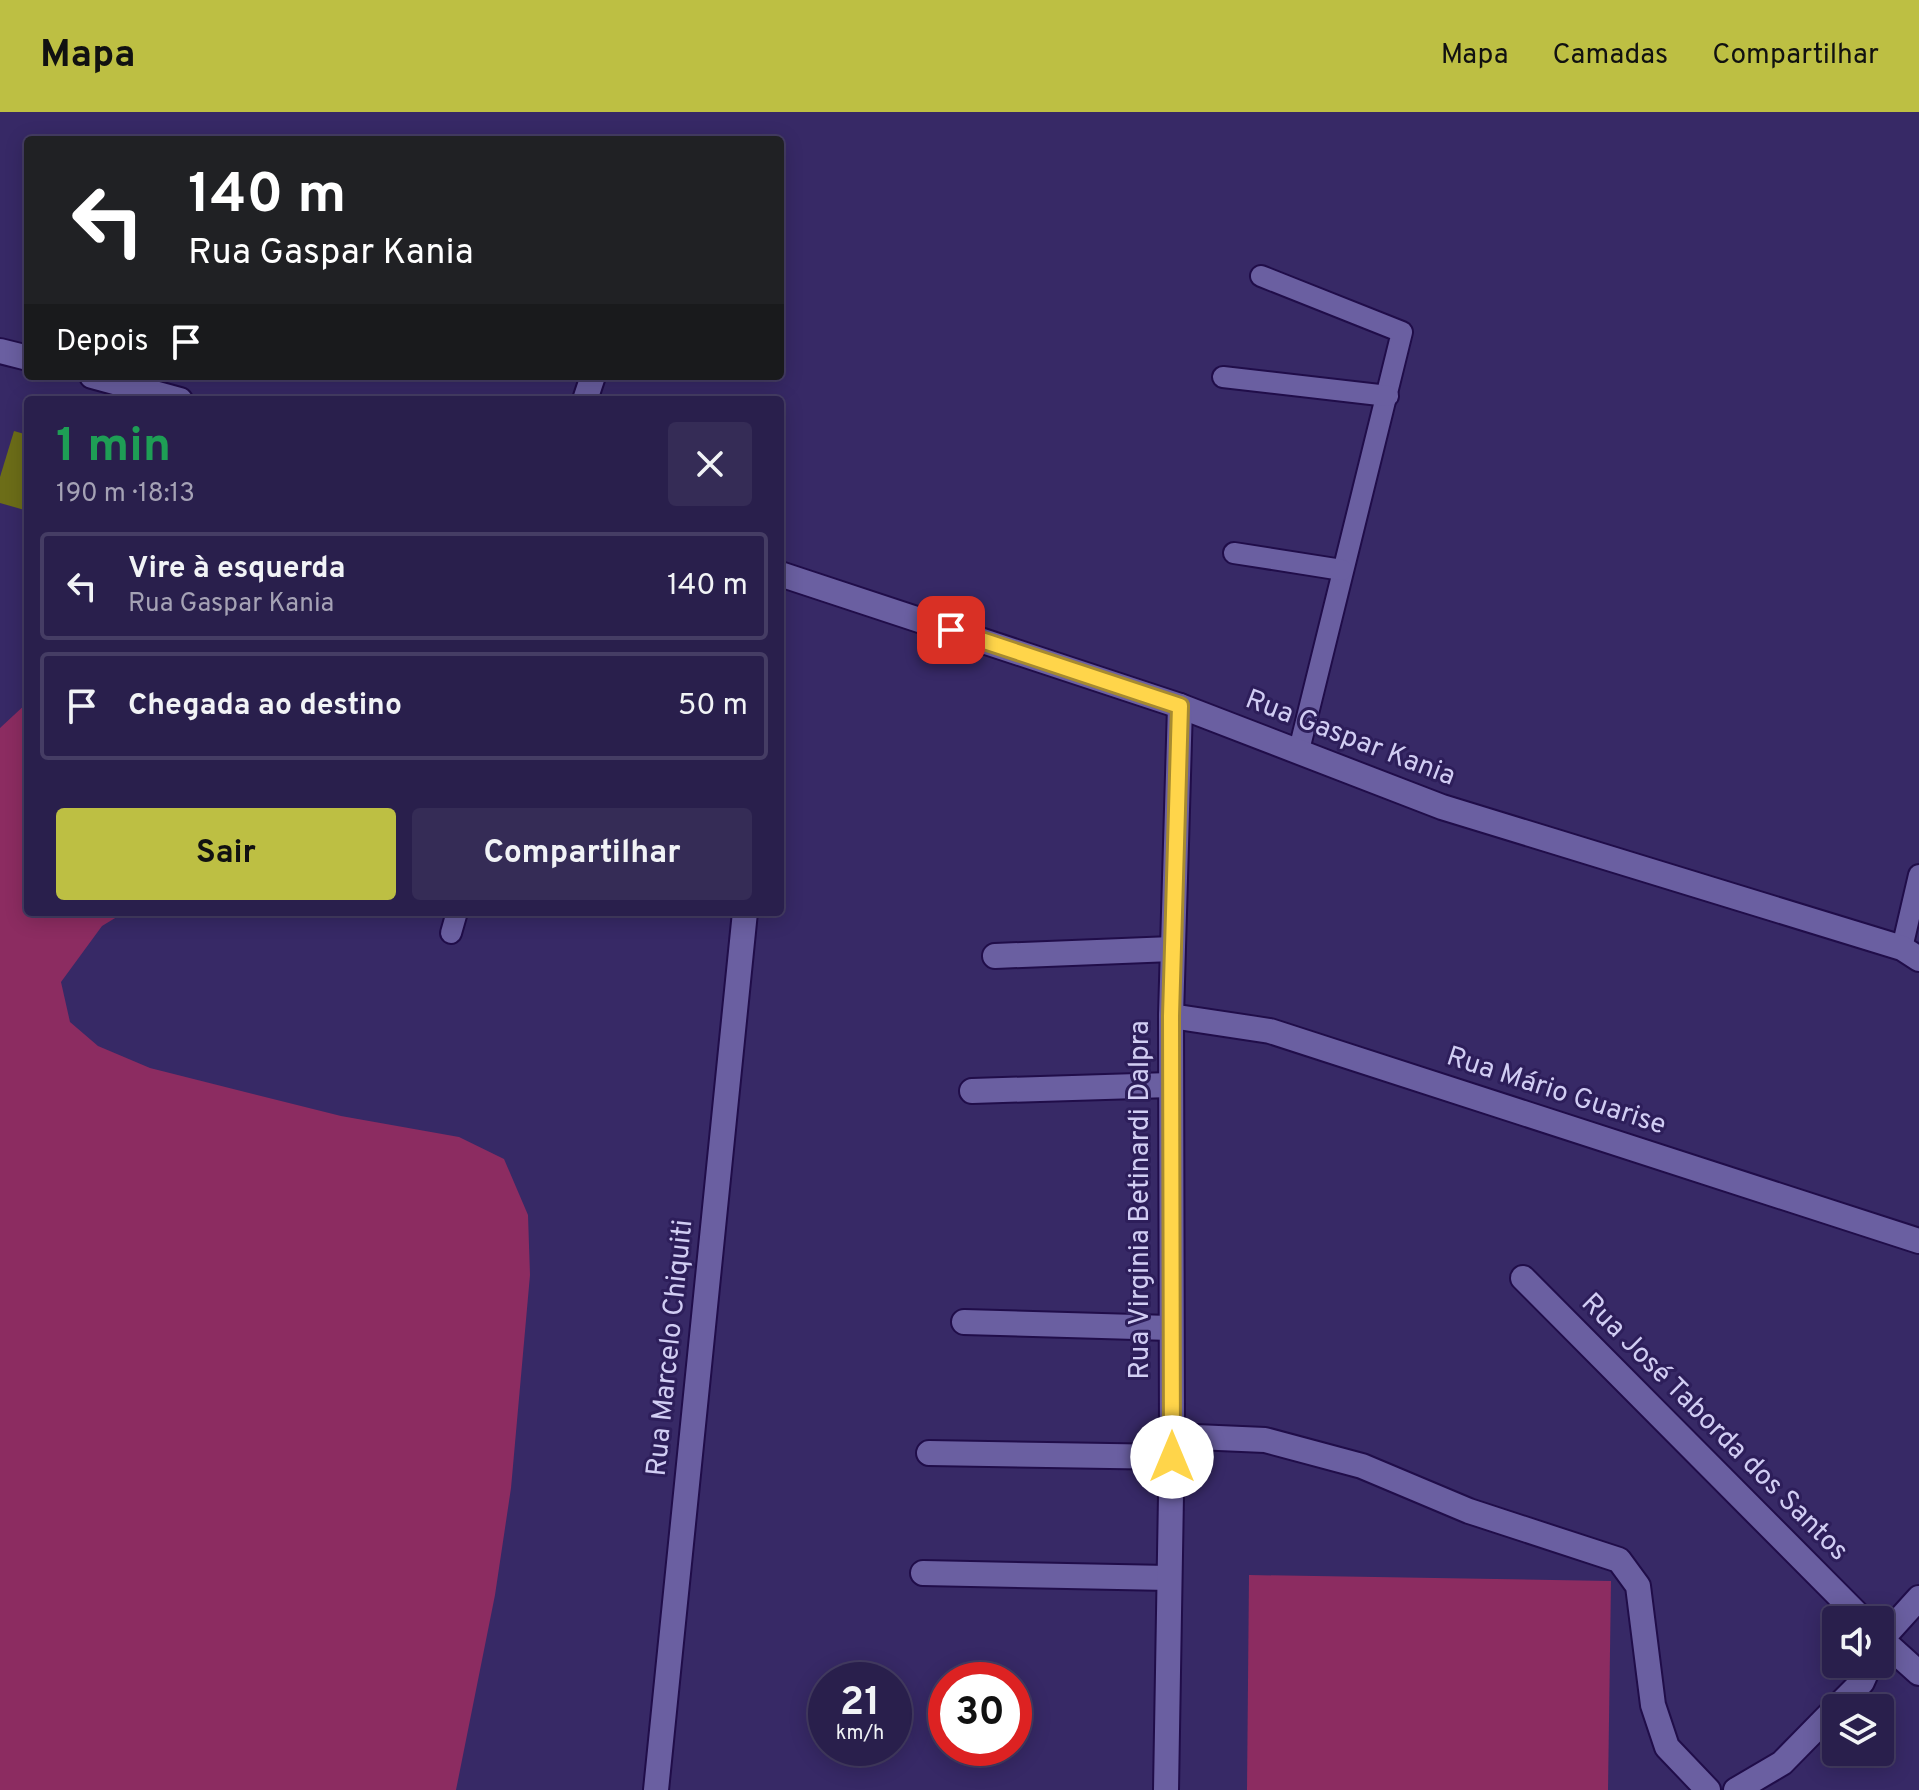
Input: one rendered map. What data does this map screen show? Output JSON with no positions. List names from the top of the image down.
{
  "streets": {
    "street": [
      "Rua Gaspar Kania",
      "Rua Mário Guarise",
      "Rua Virginia Betinardi Dalpra",
      "Rua Marcelo Chiquiti",
      "Rua José Taborda dos Santos"
    ]
  },
  "crossings": [
    ["Rua Gaspar Kania", "Rua Virginia Betinardi Dalpra"],
    ["Rua Mário Guarise", "Rua Virginia Betinardi Dalpra"]
  ],
  "page": {
    "header": "Mapa",
    "nav": ["Mapa", "Camadas", "Compartilhar"],
    "turn": ["140 m", "Rua Gaspar Kania"],
    "then": "Depois",
    "heading": ["1 min", "190 m · 18:13"],
    "list": [
      {
        "name": "Vire à esquerda",
        "note": "Rua Gaspar Kania",
        "value": "140 m"
      },
      {
        "name": "Chegada ao destino",
        "value": "50 m"
      }
    ],
    "buttons": ["Sair", "Compartilhar"],
    "speed": "21 km/h",
    "limit": "30"
  }
}
